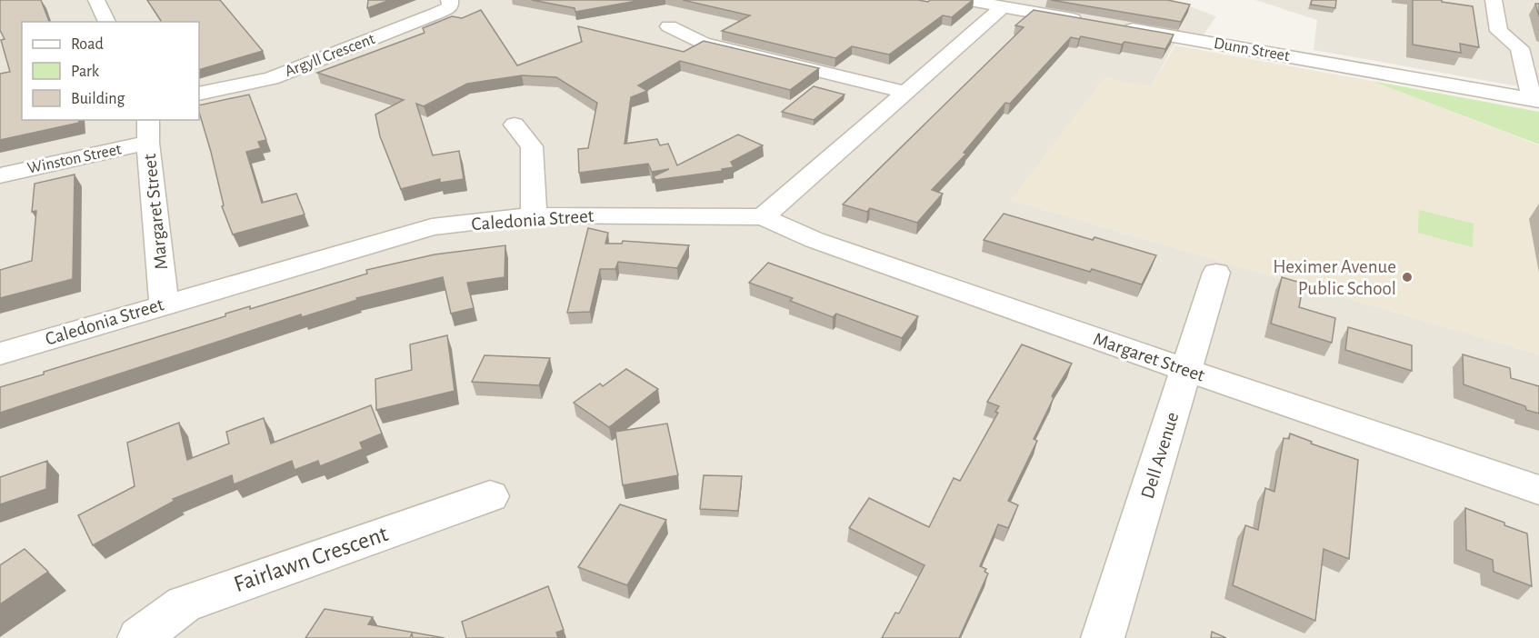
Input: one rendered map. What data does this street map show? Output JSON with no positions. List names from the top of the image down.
{
  "streets": {
    "street": [
      "Dunn Street",
      "Argyll Crescent",
      "Winston Street",
      "Margaret Street",
      "Caledonia Street",
      "Dell Avenue",
      "Fairlawn Crescent"
    ]
  },
  "crossings": [
    ["Winston Street", "Margaret Street"],
    ["Margaret Street", "Caledonia Street"],
    ["Margaret Street", "Dell Avenue"]
  ],
  "places": ["Heximer Avenue Public School"],
  "legend": ["Road", "Park", "Building"]
}
